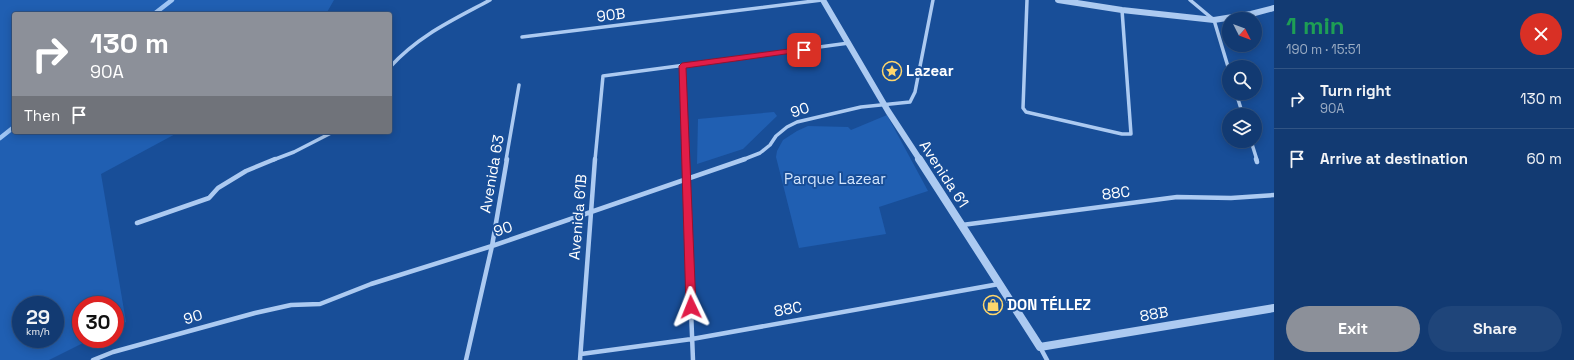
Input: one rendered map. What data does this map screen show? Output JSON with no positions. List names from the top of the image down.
{
  "streets": {
    "street": [
      "90B",
      "90",
      "Avenida 63",
      "Avenida 61",
      "88C",
      "Avenida 61B",
      "88B"
    ]
  },
  "crossings": [
    ["90B", "Avenida 61"],
    ["90", "Avenida 63"],
    ["90", "Avenida 61"],
    ["90", "Avenida 61B"],
    ["Avenida 61", "88C"],
    ["Avenida 61", "88B"],
    ["88C", "Avenida 61B"]
  ],
  "parks": ["Parque Lazear"],
  "places": {
    "place": ["Lazear"],
    "shop": ["DON TÉLLEZ"]
  },
  "north": "bottom right",
  "page": {
    "heading": ["1 min", "190 m · 15:51"],
    "turn": ["130 m", "90A"],
    "list": [
      {
        "name": "Turn right",
        "note": "90A",
        "value": "130 m"
      },
      {
        "name": "Arrive at destination",
        "value": "60 m"
      }
    ],
    "then": "Then",
    "speed": "29 km/h",
    "limit": "30",
    "buttons": ["Exit", "Share"]
  }
}
